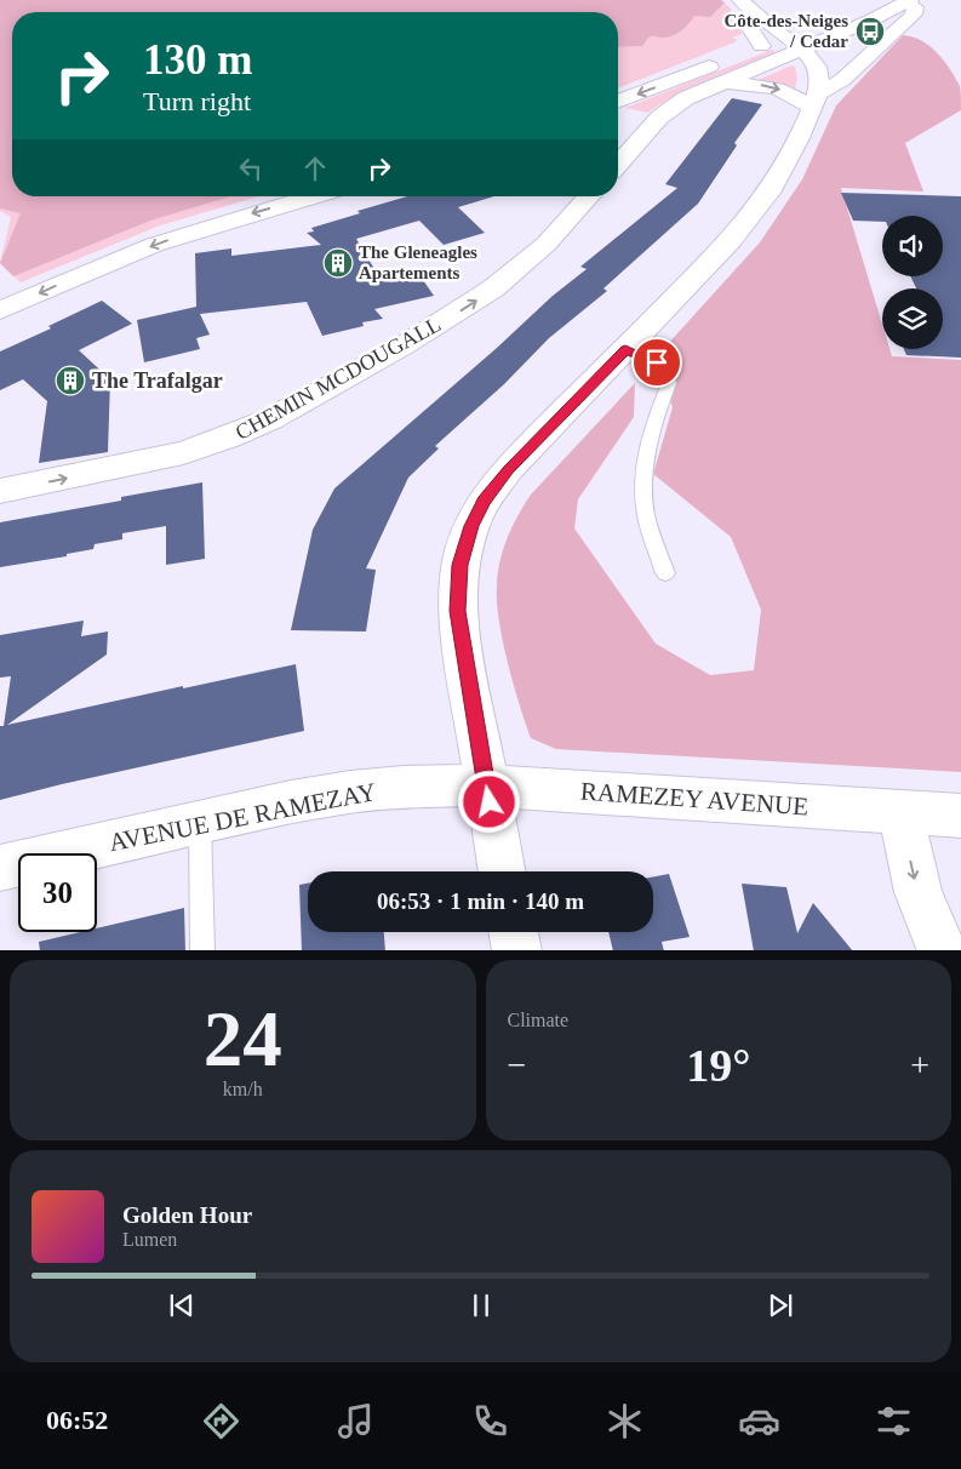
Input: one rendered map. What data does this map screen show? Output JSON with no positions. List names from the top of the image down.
{
  "streets": {
    "main road": ["CHEMIN MCDOUGALL", "RAMEZEY AVENUE", "AVENUE DE RAMEZAY"]
  },
  "crossings": [
    ["RAMEZEY AVENUE", "AVENUE DE RAMEZAY"]
  ],
  "places": {
    "bus stop": ["Côte-des-Neiges / Cedar"],
    "building": ["The Gleneagles Apartements", "The Trafalgar"]
  },
  "page": {
    "turn": ["130 m", "Turn right"],
    "limit": "30",
    "trip": "06:53 · 1 min · 140 m",
    "tile": [
      ["24", "km/h"],
      "Climate"
    ],
    "heat": ["−", "19°", "+"],
    "song": ["Golden Hour", "Lumen"],
    "tabs": "06:52"
  }
}
